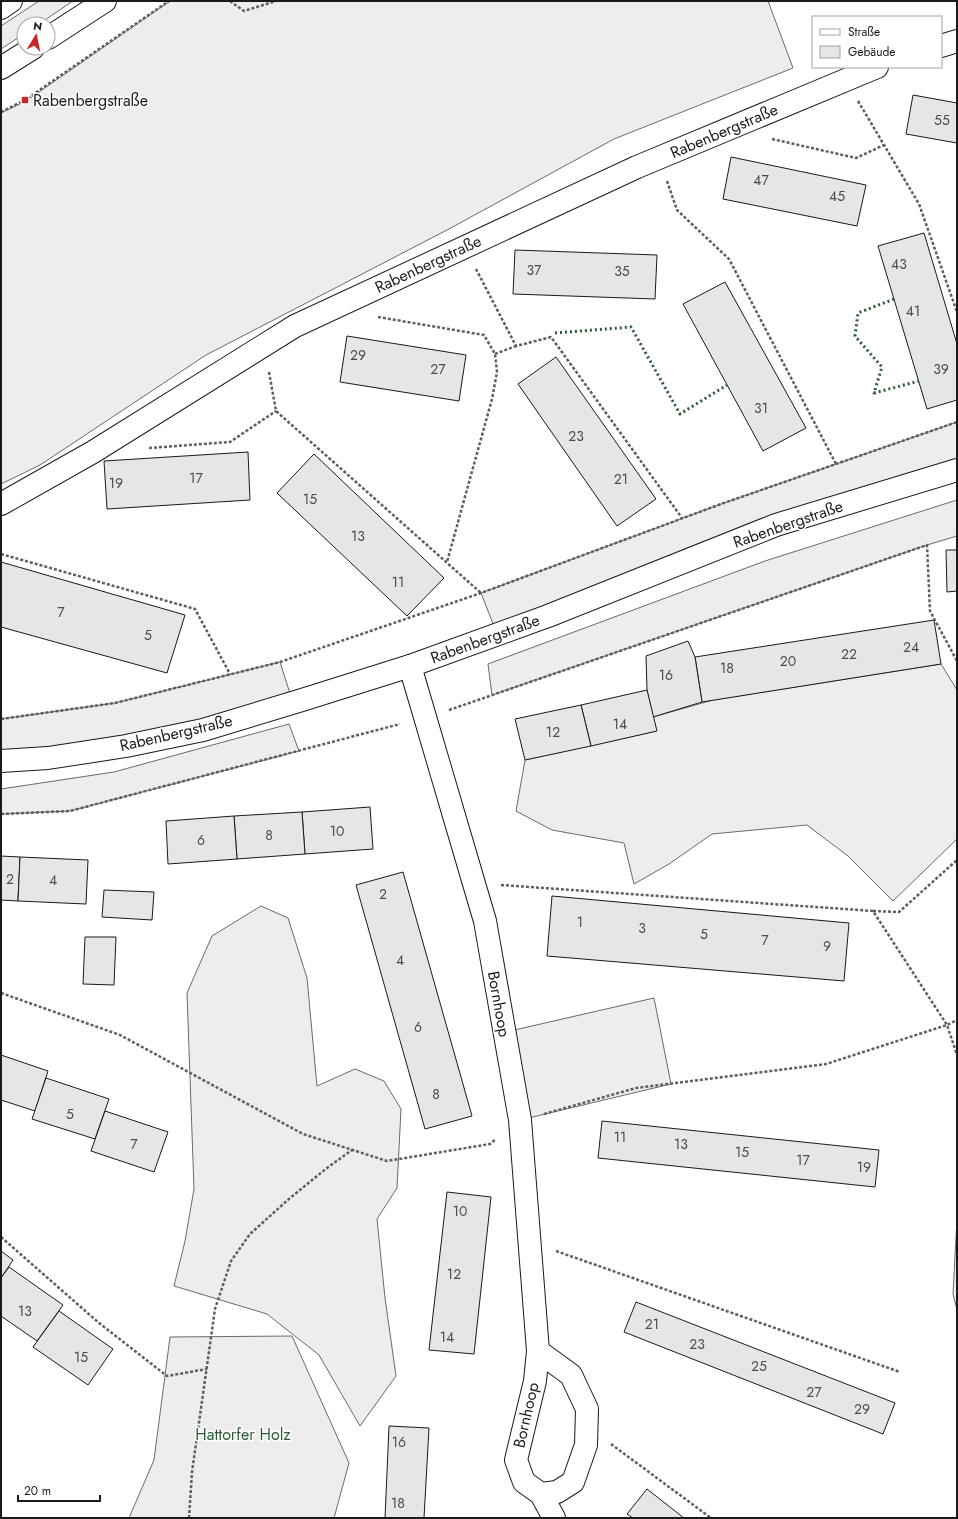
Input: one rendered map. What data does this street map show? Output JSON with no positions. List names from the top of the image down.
{
  "streets": {
    "street": ["Rabenbergstraße", "Bornhoop"]
  },
  "crossings": [
    ["Rabenbergstraße", "Bornhoop"]
  ],
  "parks": ["Hattorfer Holz"],
  "places": {
    "transit": ["Rabenbergstraße"]
  },
  "house_numbers": [
    "55",
    "47",
    "45",
    "43",
    "37",
    "35",
    "41",
    "29",
    "27",
    "39",
    "31",
    "23",
    "17",
    "21",
    "19",
    "15",
    "13",
    "11",
    "7",
    "5",
    "24",
    "22",
    "20",
    "18",
    "16",
    "14",
    "12",
    "10",
    "8",
    "6",
    "2",
    "4",
    "2",
    "1",
    "3",
    "5",
    "7",
    "9",
    "4",
    "6",
    "8",
    "5",
    "11",
    "7",
    "13",
    "15",
    "17",
    "19",
    "10",
    "12",
    "13",
    "21",
    "14",
    "23",
    "15",
    "25",
    "27",
    "29",
    "16",
    "18"
  ],
  "legend": ["Straße", "Gebäude"],
  "scale_bar": "20 m",
  "north": "top"
}
